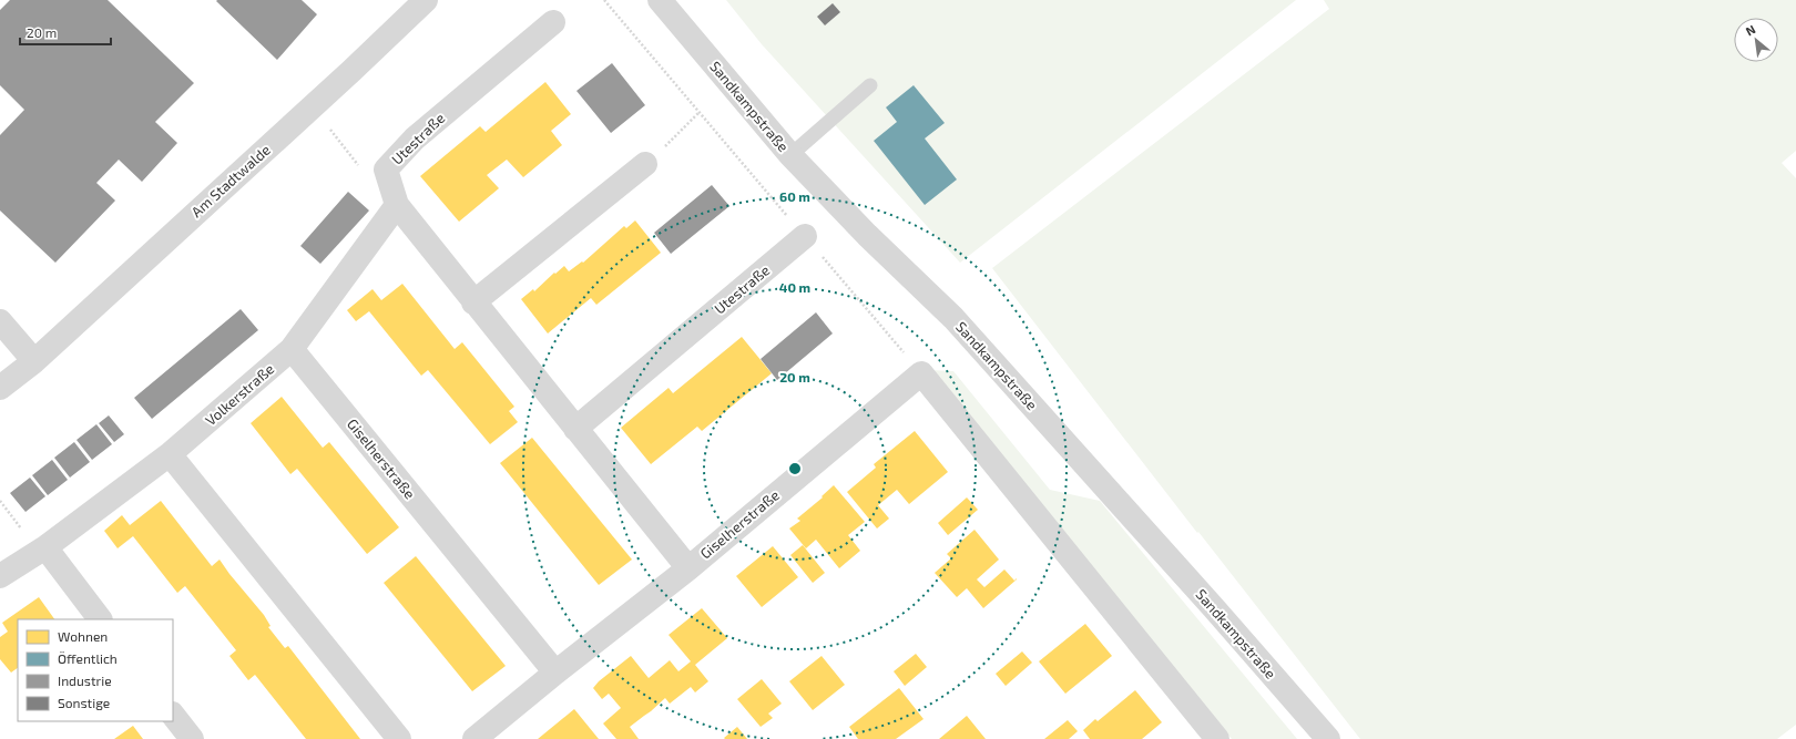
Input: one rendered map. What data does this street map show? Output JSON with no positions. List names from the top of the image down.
{
  "streets": {
    "street": [
      "Sandkampstraße",
      "Utestraße",
      "Am Stadtwalde",
      "Volkerstraße",
      "Giselherstraße"
    ]
  },
  "crossings": [
    ["Utestraße", "Volkerstraße"],
    ["Utestraße", "Giselherstraße"],
    ["Volkerstraße", "Giselherstraße"]
  ],
  "legend": [
    "Wohnen",
    "Öffentlich",
    "Industrie",
    "Sonstige"
  ],
  "scale_bar": "20 m",
  "north": "top left",
  "rings": ["60 m", "40 m", "20 m"]
}
